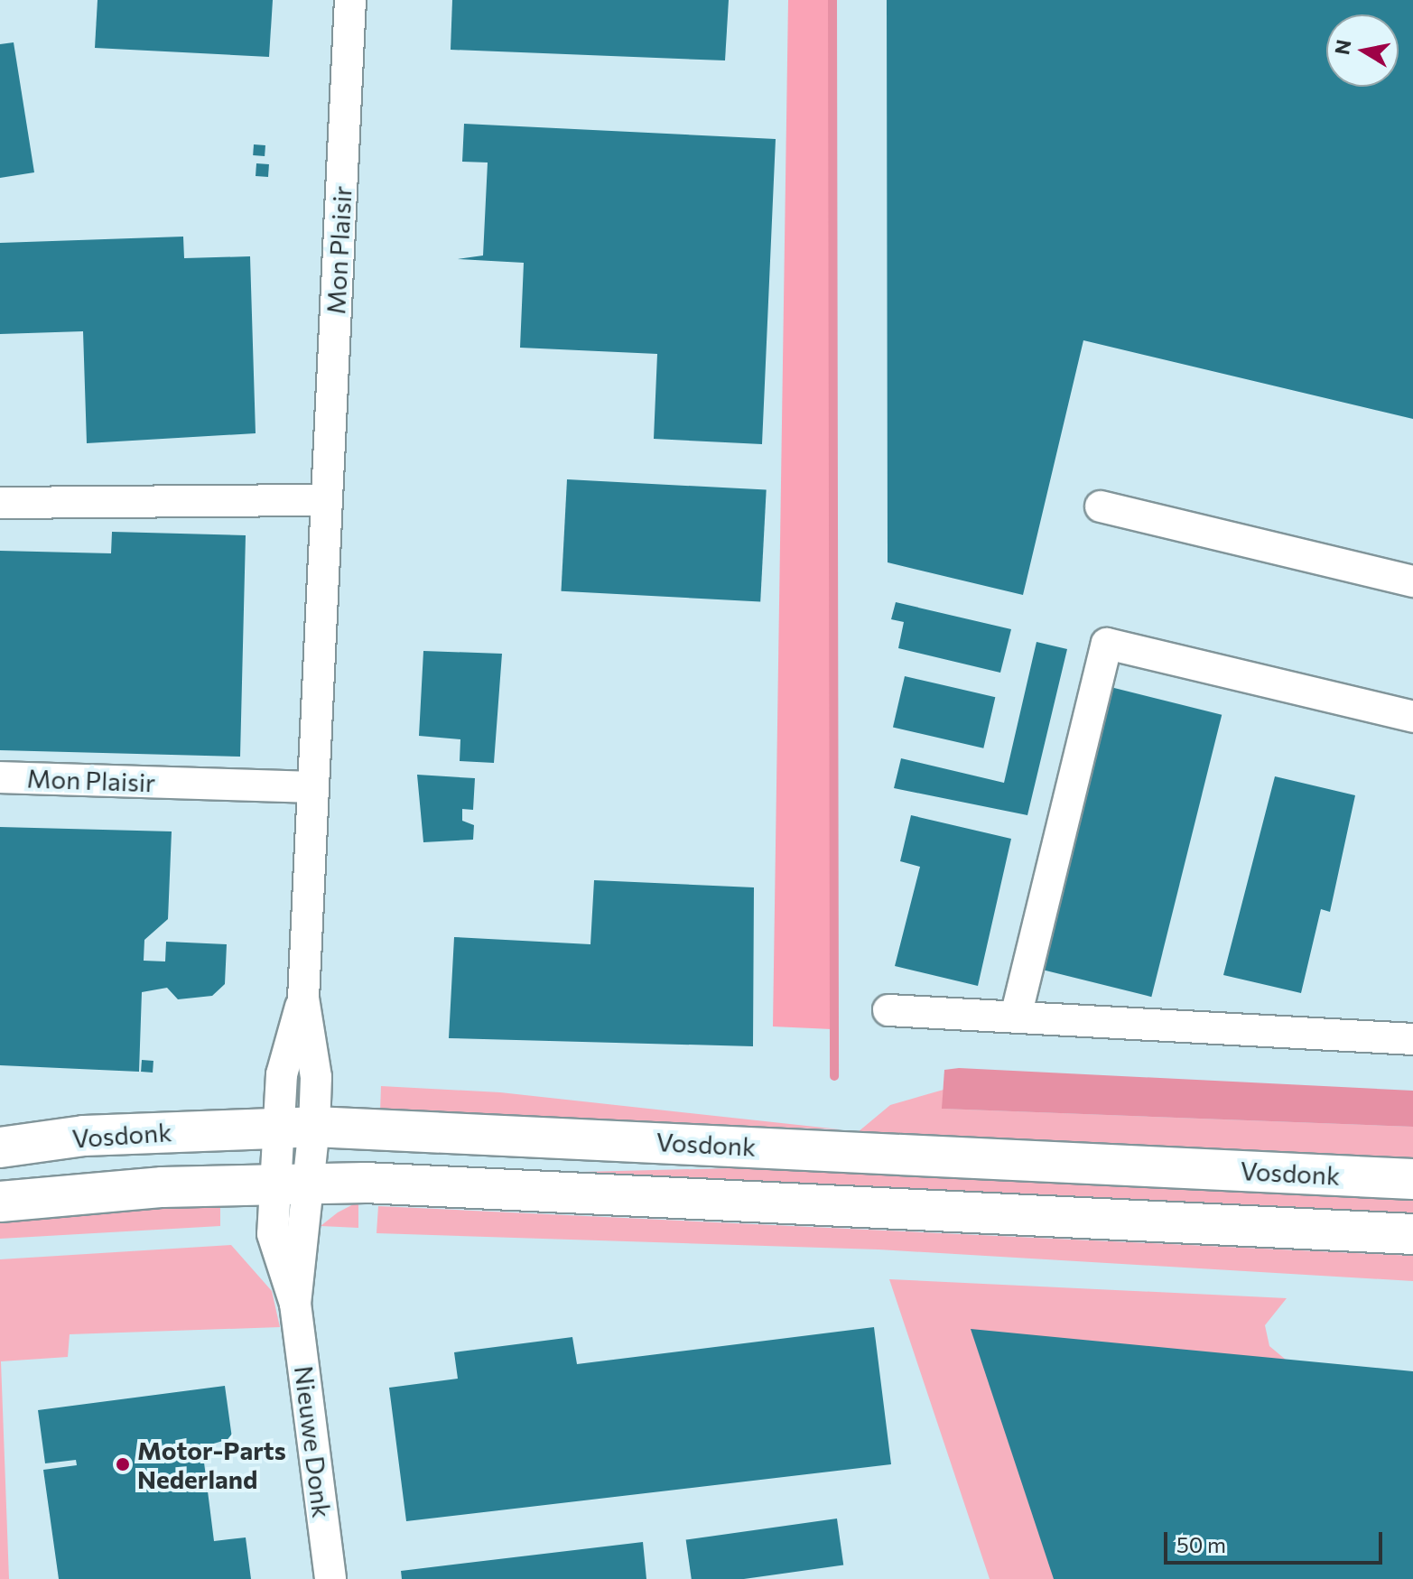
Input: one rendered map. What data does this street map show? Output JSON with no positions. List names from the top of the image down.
{
  "streets": {
    "main road": ["Vosdonk"],
    "street": ["Mon Plaisir", "Nieuwe Donk"]
  },
  "crossings": [
    ["Mon Plaisir", "Vosdonk"],
    ["Mon Plaisir", "Nieuwe Donk"]
  ],
  "places": ["Motor-Parts Nederland"],
  "scale_bar": "50 m",
  "north": "left"
}
